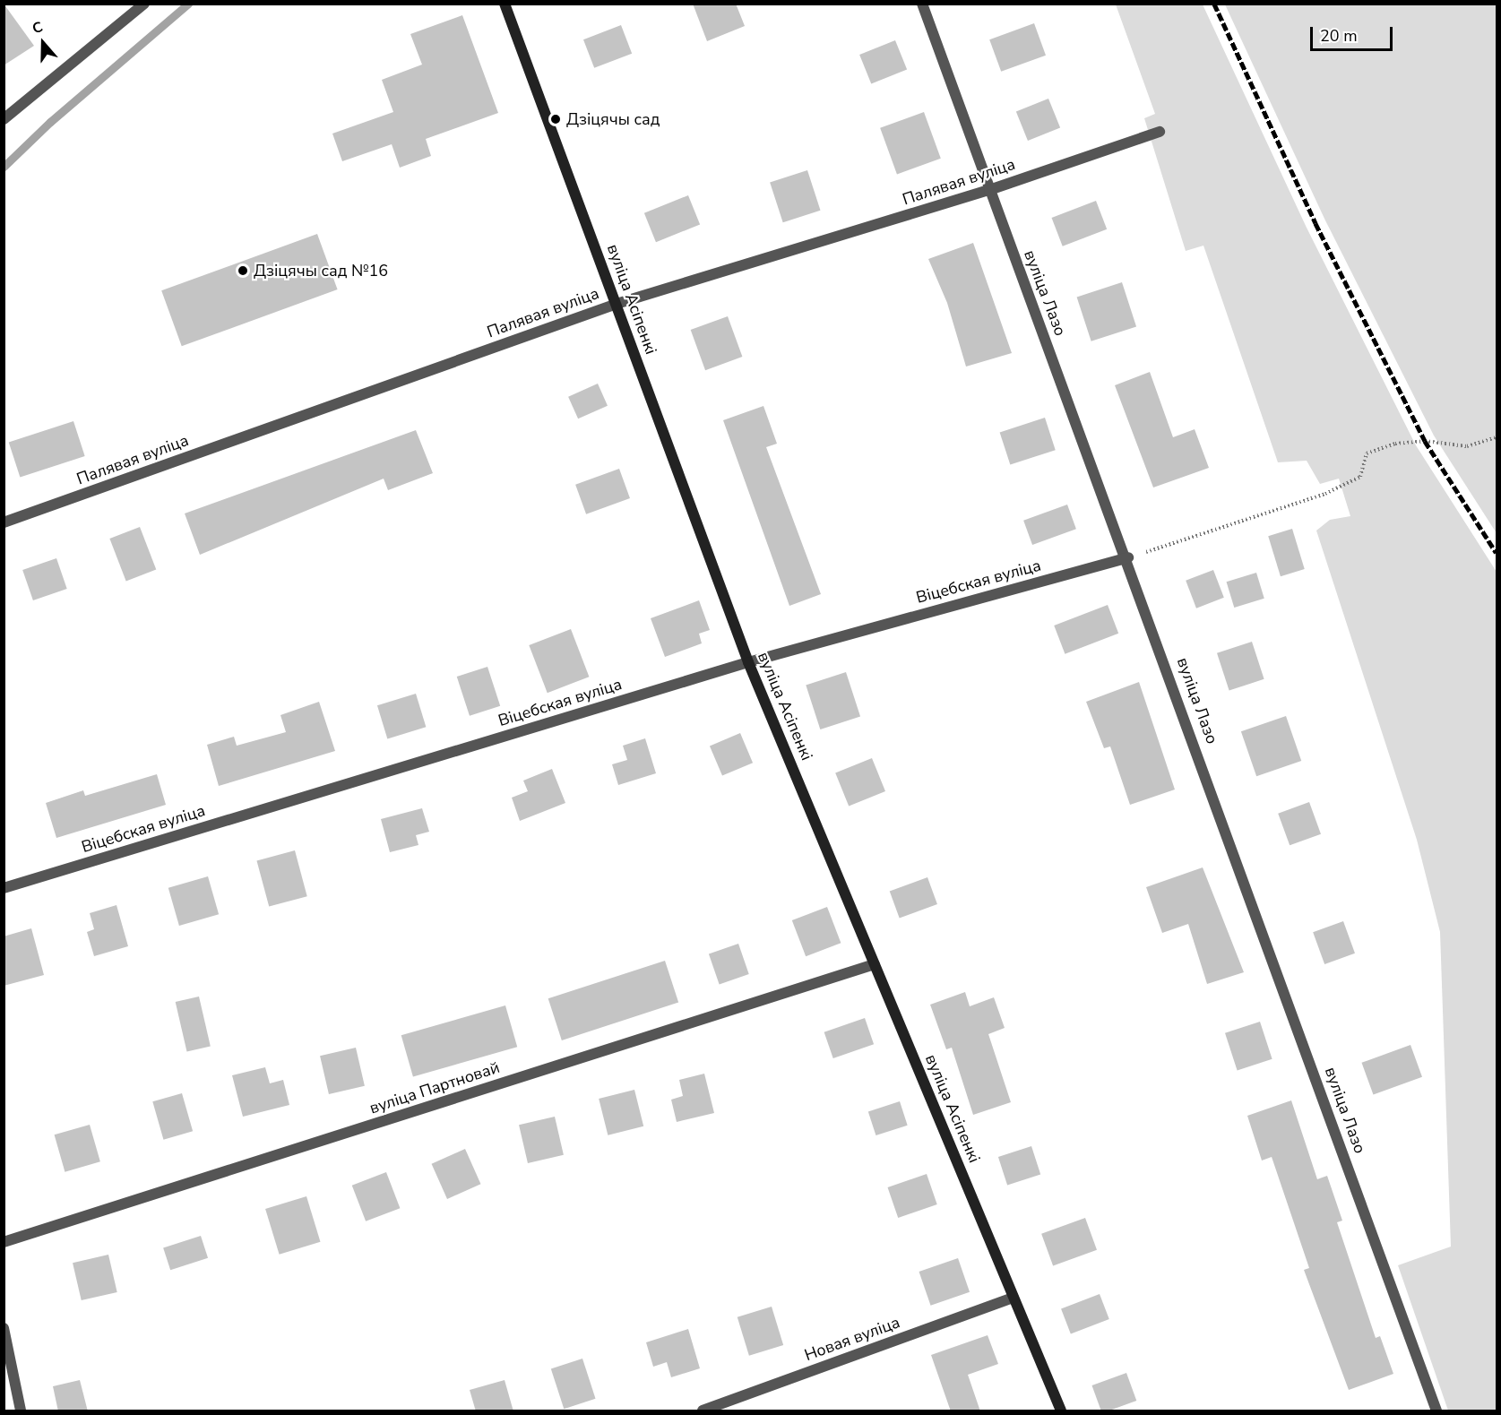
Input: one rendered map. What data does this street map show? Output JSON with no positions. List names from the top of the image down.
{
  "streets": {
    "street": [
      "Палявая вуліца",
      "вуліца Лазо",
      "вуліца Асіпенкі",
      "Віцебская вуліца",
      "вуліца Партновай",
      "Новая вуліца"
    ]
  },
  "crossings": [
    ["Палявая вуліца", "вуліца Лазо"],
    ["Палявая вуліца", "вуліца Асіпенкі"],
    ["вуліца Лазо", "Віцебская вуліца"],
    ["вуліца Асіпенкі", "Віцебская вуліца"],
    ["вуліца Асіпенкі", "вуліца Партновай"],
    ["вуліца Асіпенкі", "Новая вуліца"]
  ],
  "places": ["Дзіцячы сад", "Дзіцячы сад №16"],
  "scale_bar": "20 m",
  "north": "top"
}
